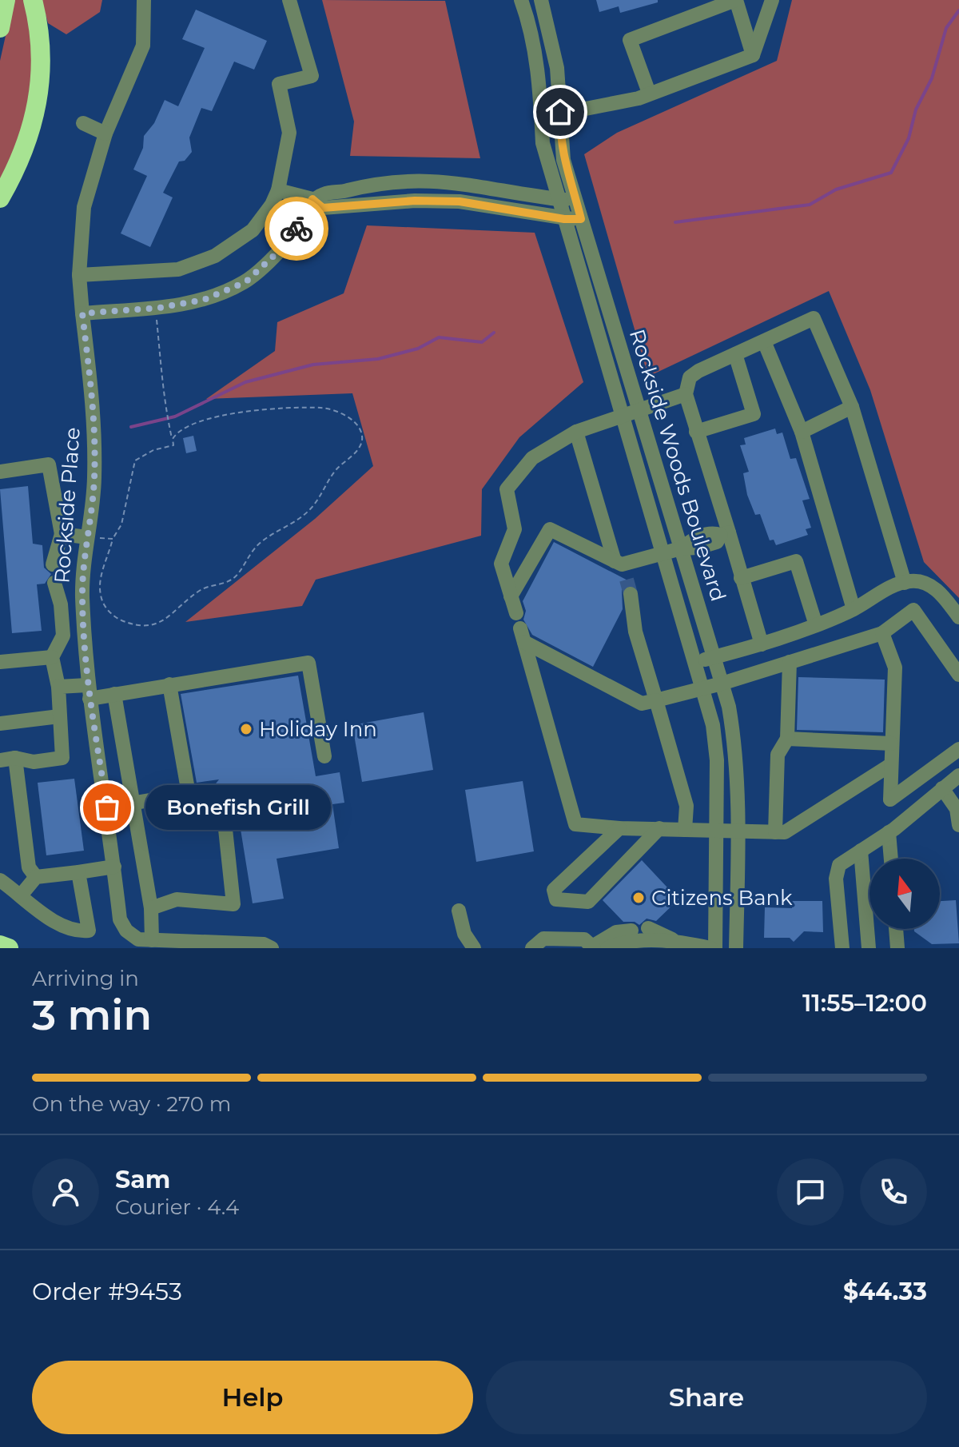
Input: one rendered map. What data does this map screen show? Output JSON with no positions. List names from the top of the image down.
{
  "streets": {
    "street": ["Rockside Woods Boulevard", "Rockside Place"]
  },
  "places": ["Holiday Inn", "Bonefish Grill", "Citizens Bank"],
  "north": "top",
  "page": {
    "bubble": "Bonefish Grill",
    "heading": ["3 min", "Arriving in", "11:55–12:00"],
    "panel": [
      "Sam",
      "Courier · 4.4",
      "Order #9453",
      "$44.33"
    ],
    "bar": "On the way · 270 m",
    "buttons": ["Help", "Share"]
  }
}
